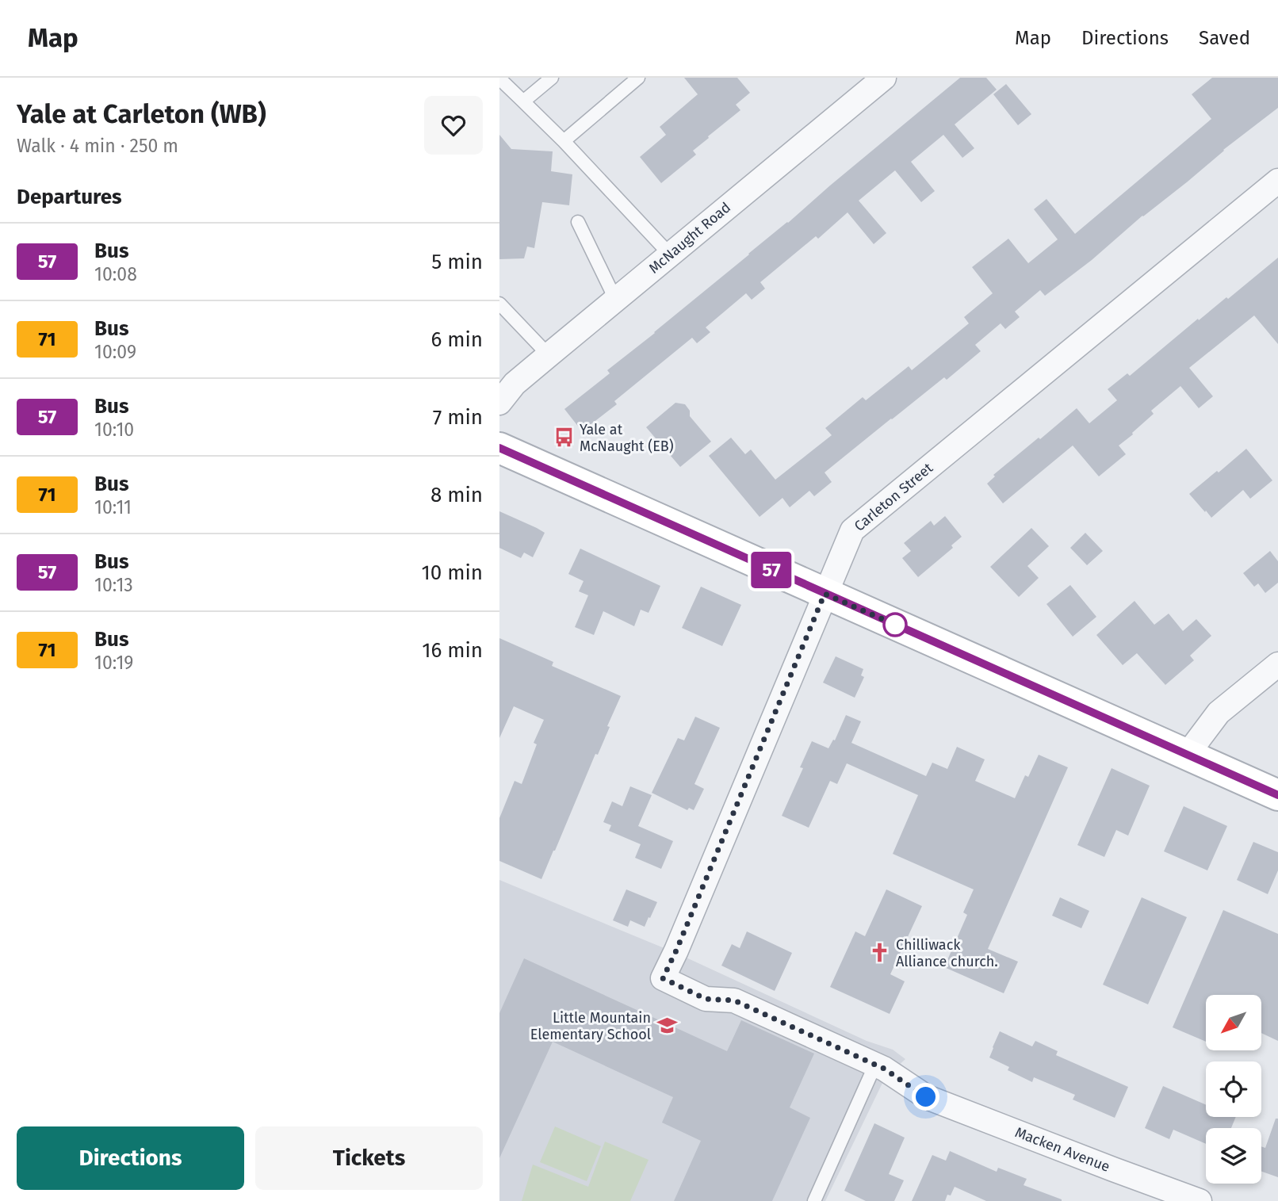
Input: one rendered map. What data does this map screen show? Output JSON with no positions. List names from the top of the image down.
{
  "streets": {
    "street": ["McNaught Road", "Carleton Street", "Macken Avenue"]
  },
  "crossings": [
    ["Carleton Street", "Macken Avenue"]
  ],
  "places": {
    "bus stop": ["Yale at McNaught (EB)"],
    "church": ["Chilliwack Alliance church."],
    "school or university": ["Little Mountain Elementary School"]
  },
  "lines": ["bus line 57"],
  "north": "bottom left",
  "page": {
    "header": "Map",
    "nav": ["Map", "Directions", "Saved"],
    "heading": [
      ["Yale at Carleton (WB)", "Walk · 4 min · 250 m"],
      "Departures"
    ],
    "on_map": "57",
    "list": [
      {
        "mark": "57",
        "name": "Bus",
        "note": "10:08",
        "value": "5 min"
      },
      {
        "mark": "71",
        "name": "Bus",
        "note": "10:09",
        "value": "6 min"
      },
      {
        "mark": "57",
        "name": "Bus",
        "note": "10:10",
        "value": "7 min"
      },
      {
        "mark": "71",
        "name": "Bus",
        "note": "10:11",
        "value": "8 min"
      },
      {
        "mark": "57",
        "name": "Bus",
        "note": "10:13",
        "value": "10 min"
      },
      {
        "mark": "71",
        "name": "Bus",
        "note": "10:19",
        "value": "16 min"
      }
    ],
    "buttons": ["Directions", "Tickets"]
  }
}
